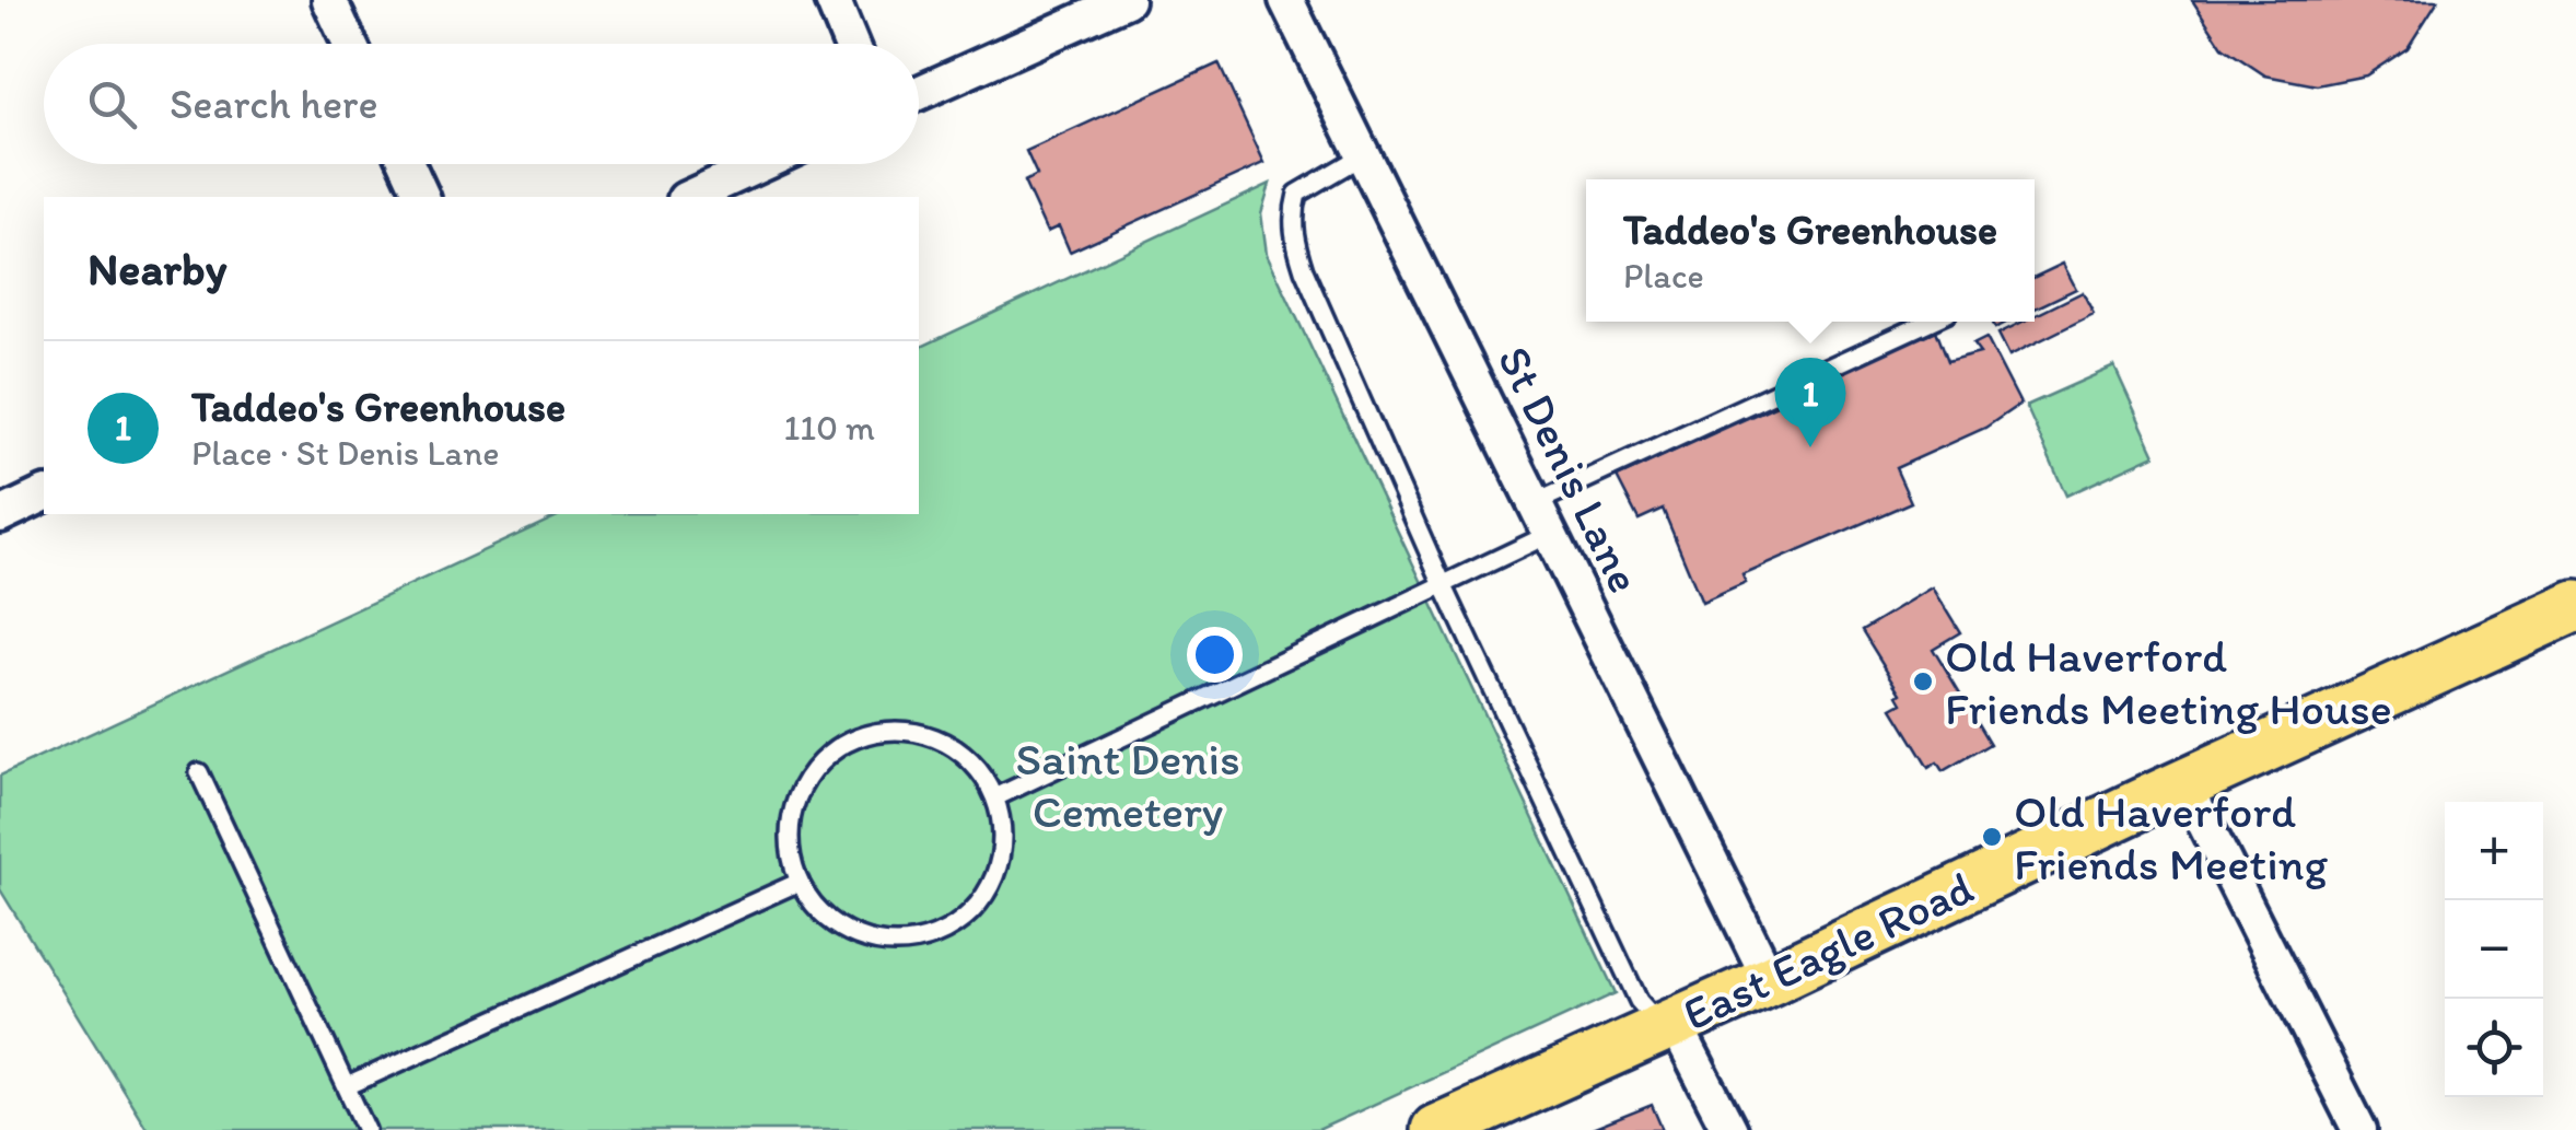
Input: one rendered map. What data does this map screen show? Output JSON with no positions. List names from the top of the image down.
{
  "streets": {
    "main road": ["East Eagle Road"],
    "street": ["St Denis Lane"]
  },
  "crossings": [
    ["St Denis Lane", "East Eagle Road"]
  ],
  "parks": ["Saint Denis Cemetery"],
  "places": ["Old Haverford Friends Meeting House", "Old Haverford Friends Meeting"],
  "page": {
    "search": "Search here",
    "popup": ["Taddeo's Greenhouse", "Place"],
    "heading": "Nearby",
    "list": [
      {
        "mark": "1",
        "name": "Taddeo's Greenhouse",
        "note": "Place · St Denis Lane",
        "value": "110 m"
      }
    ],
    "pins": "1",
    "map_buttons": ["+", "−"]
  }
}
